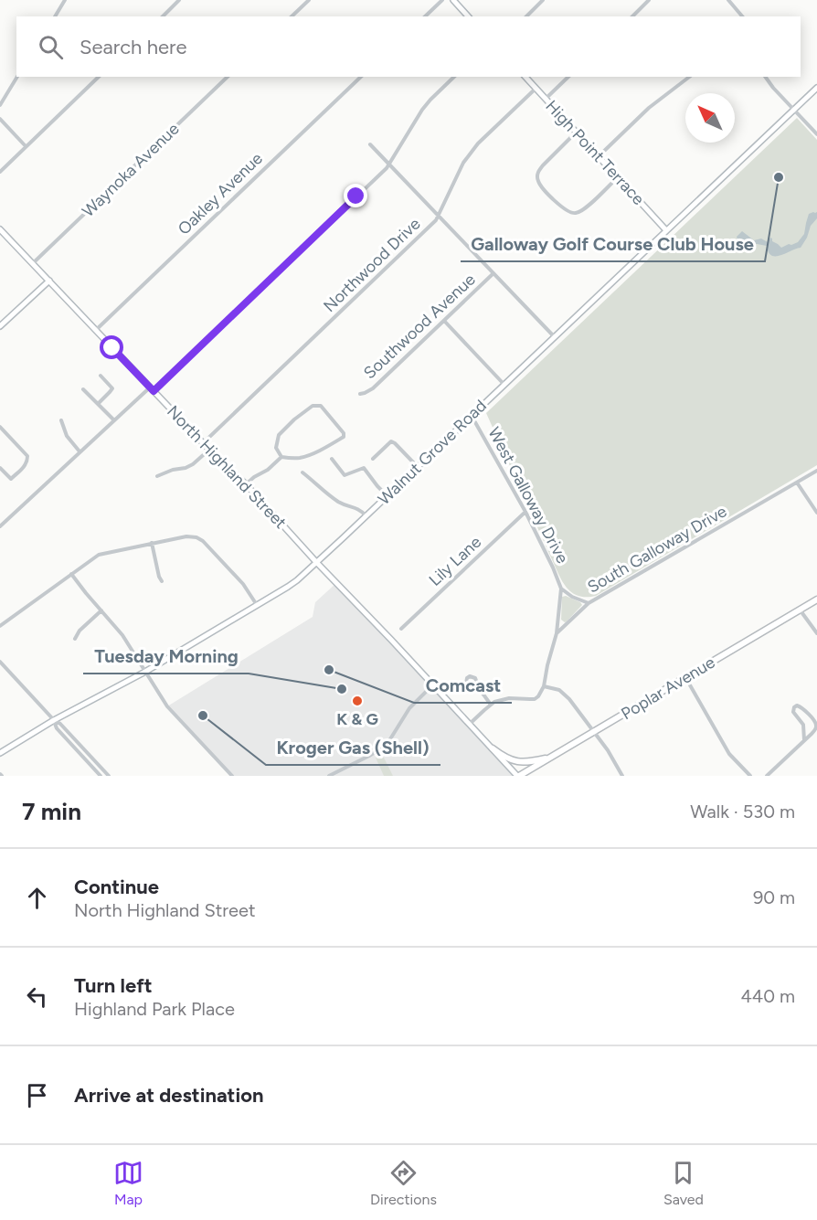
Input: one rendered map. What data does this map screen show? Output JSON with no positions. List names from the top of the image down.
{
  "streets": {
    "main road": [
      "High Point Terrace",
      "Walnut Grove Road",
      "North Highland Street",
      "Poplar Avenue"
    ],
    "street": [
      "Waynoka Avenue",
      "Oakley Avenue",
      "Northwood Drive",
      "Southwood Avenue",
      "West Galloway Drive",
      "South Galloway Drive",
      "Lily Lane"
    ]
  },
  "crossings": [
    ["High Point Terrace", "Northwood Drive"],
    ["High Point Terrace", "Walnut Grove Road"],
    ["Waynoka Avenue", "North Highland Street"],
    ["Oakley Avenue", "North Highland Street"],
    ["Northwood Drive", "North Highland Street"],
    ["Walnut Grove Road", "North Highland Street"],
    ["Walnut Grove Road", "West Galloway Drive"],
    ["North Highland Street", "Poplar Avenue"],
    ["West Galloway Drive", "South Galloway Drive"],
    ["West Galloway Drive", "Lily Lane"]
  ],
  "places": [
    "Galloway Golf Course Club House",
    "Comcast",
    "Tuesday Morning",
    "K & G",
    "Kroger Gas (Shell)"
  ],
  "north": "top left",
  "page": {
    "search": "Search here",
    "heading": ["7 min", "Walk · 530 m"],
    "list": [
      ["Continue", "North Highland Street", "90 m"],
      ["Turn left", "Highland Park Place", "440 m"],
      "Arrive at destination"
    ],
    "nav": ["Map", "Directions", "Saved"]
  }
}
